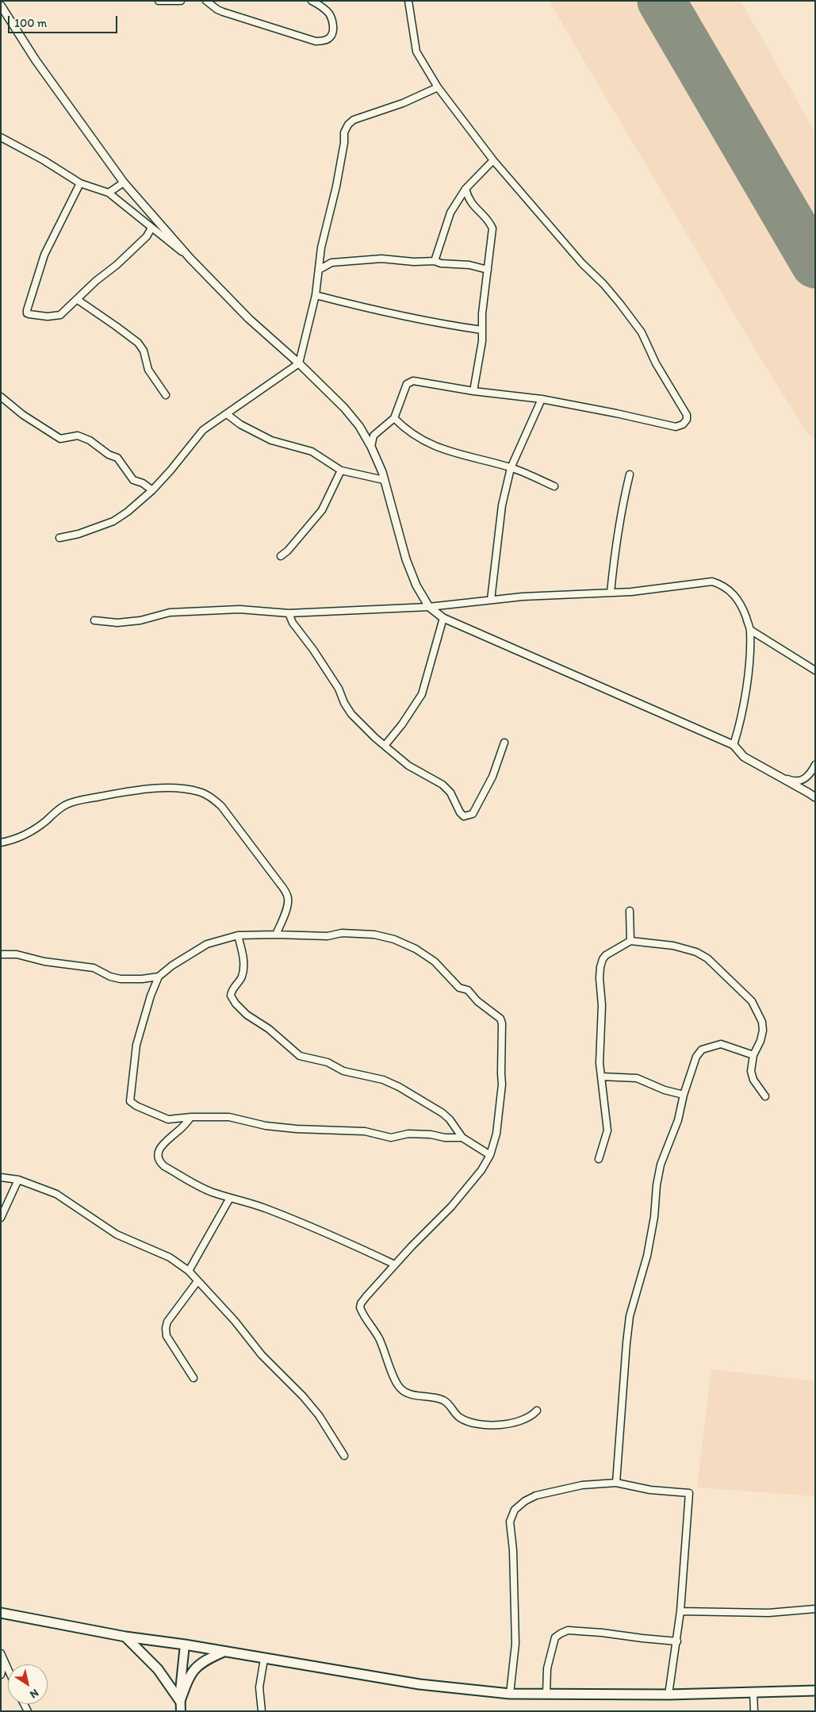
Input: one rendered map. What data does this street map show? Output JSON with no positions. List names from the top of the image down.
{
  "scale_bar": "100 m",
  "north": "bottom right"
}
